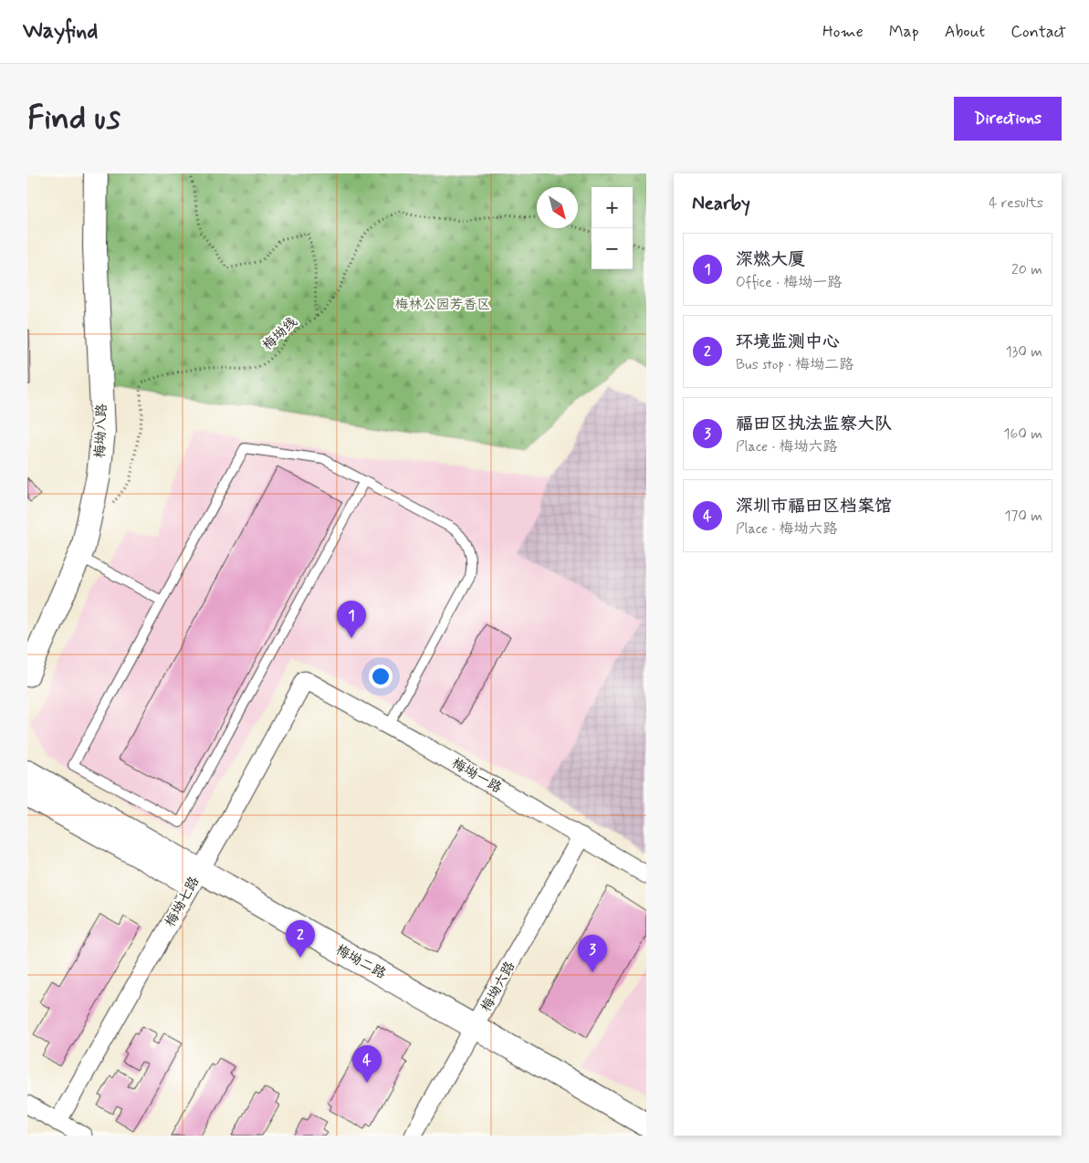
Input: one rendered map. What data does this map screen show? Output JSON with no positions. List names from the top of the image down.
{
  "streets": {
    "street": [
      "梅坳八路",
      "梅坳一路",
      "梅坳七路",
      "梅坳二路",
      "梅坳六路"
    ],
    "path": ["梅坳线"]
  },
  "crossings": [
    ["梅坳一路", "梅坳七路"],
    ["梅坳一路", "梅坳六路"],
    ["梅坳七路", "梅坳二路"],
    ["梅坳二路", "梅坳六路"]
  ],
  "parks": ["梅林公园芳香区"],
  "north": "bottom right",
  "page": {
    "header": "Wayfind",
    "nav": [
      "Home",
      "Map",
      "About",
      "Contact"
    ],
    "buttons": "Directions",
    "title": "Find us",
    "heading": ["Nearby", "4 results"],
    "map_buttons": ["+", "−"],
    "list": [
      {
        "mark": "1",
        "name": "深燃大厦",
        "note": "Office · 梅坳一路",
        "value": "20 m"
      },
      {
        "mark": "2",
        "name": "环境监测中心",
        "note": "Bus stop · 梅坳二路",
        "value": "130 m"
      },
      {
        "mark": "3",
        "name": "福田区执法监察大队",
        "note": "Place · 梅坳六路",
        "value": "160 m"
      },
      {
        "mark": "4",
        "name": "深圳市福田区档案馆",
        "note": "Place · 梅坳六路",
        "value": "170 m"
      }
    ],
    "pins": [
      "1",
      "2",
      "3",
      "4"
    ]
  }
}
